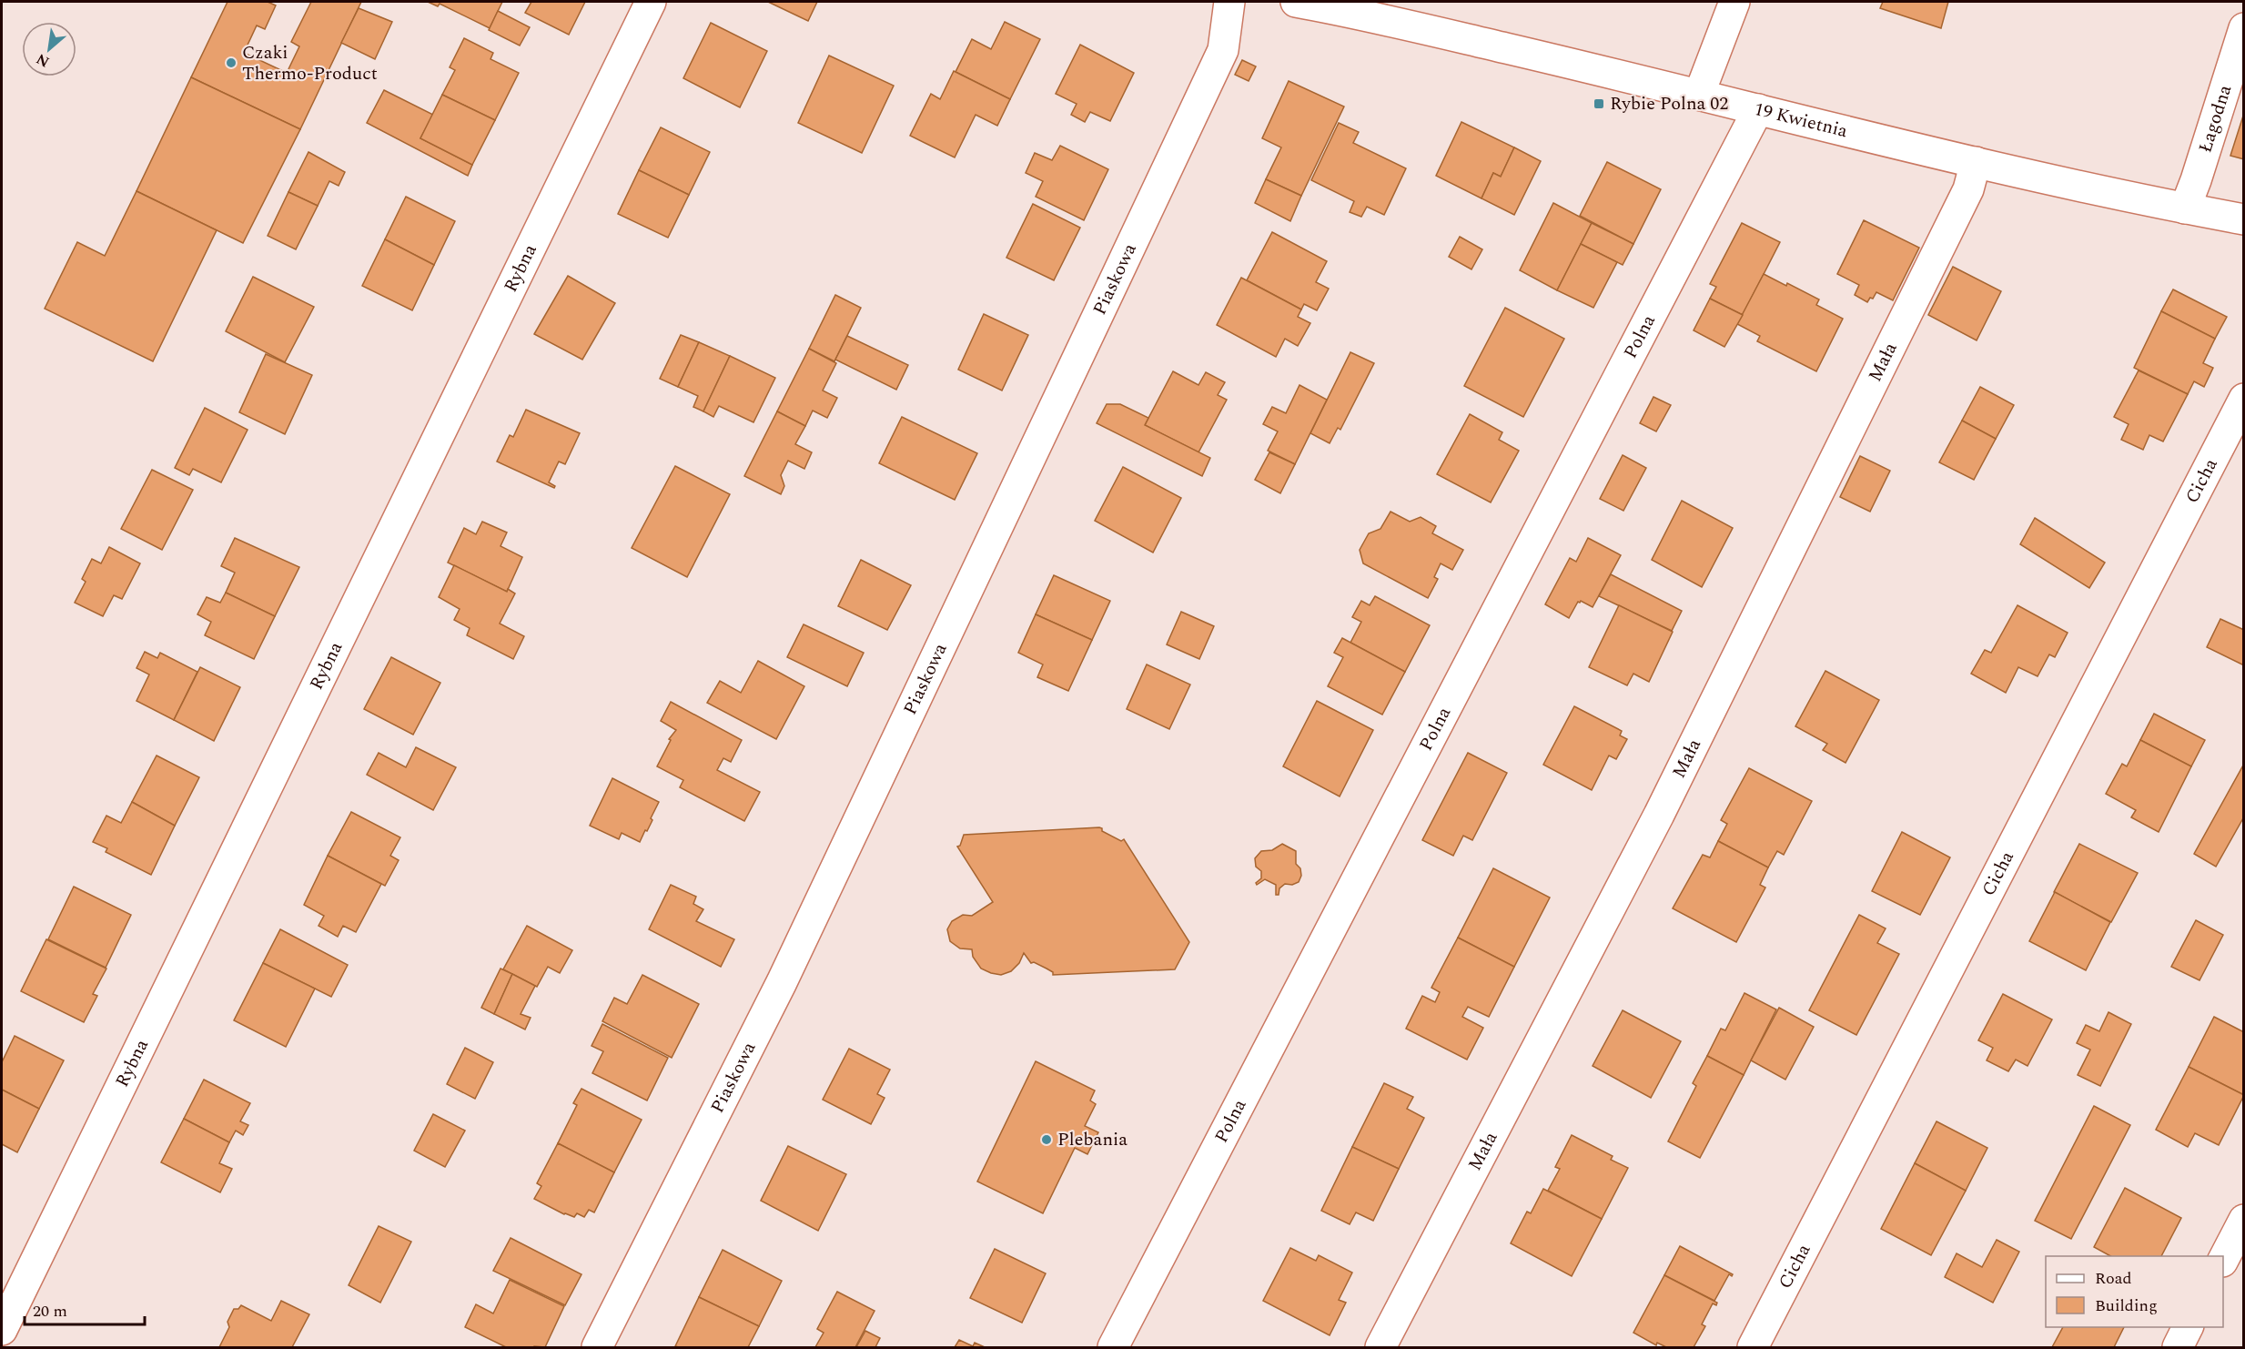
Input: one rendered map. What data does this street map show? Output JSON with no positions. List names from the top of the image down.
{
  "streets": {
    "street": [
      "Łagodna",
      "19 Kwietnia",
      "Rybna",
      "Piaskowa",
      "Polna",
      "Mała",
      "Cicha"
    ]
  },
  "crossings": [
    ["Łagodna", "19 Kwietnia"],
    ["19 Kwietnia", "Polna"],
    ["19 Kwietnia", "Mała"]
  ],
  "places": {
    "other": ["Czaki Thermo-Product", "Plebania"],
    "transit": ["Rybie Polna 02"]
  },
  "legend": ["Road", "Building"],
  "scale_bar": "20 m",
  "north": "bottom left"
}
